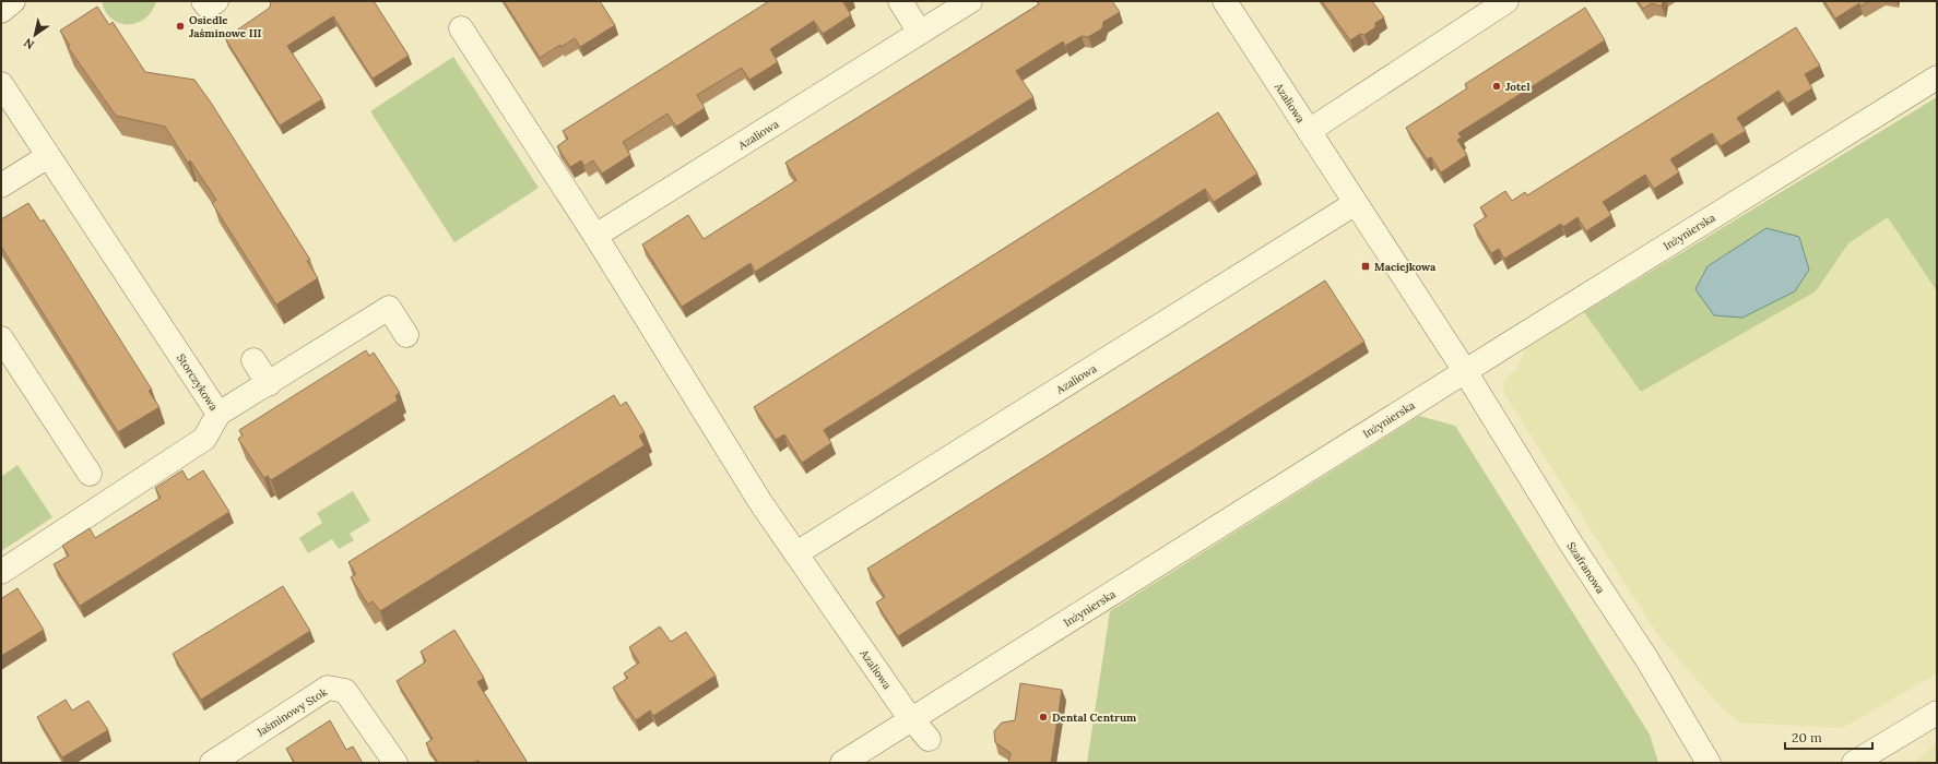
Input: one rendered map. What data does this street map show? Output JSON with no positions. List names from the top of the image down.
{
  "streets": {
    "street": [
      "Azaliowa",
      "Inżynierska",
      "Storczykowa",
      "Szafranowa",
      "Jaśminowy Stok"
    ]
  },
  "crossings": [
    ["Azaliowa", "Inżynierska"],
    ["Azaliowa", "Szafranowa"],
    ["Inżynierska", "Szafranowa"]
  ],
  "places": {
    "other": ["Osiedle Jaśminowe III", "Jotel", "Dental Centrum"],
    "transit": ["Maciejkowa"]
  },
  "scale_bar": "20 m",
  "north": "bottom left"
}
